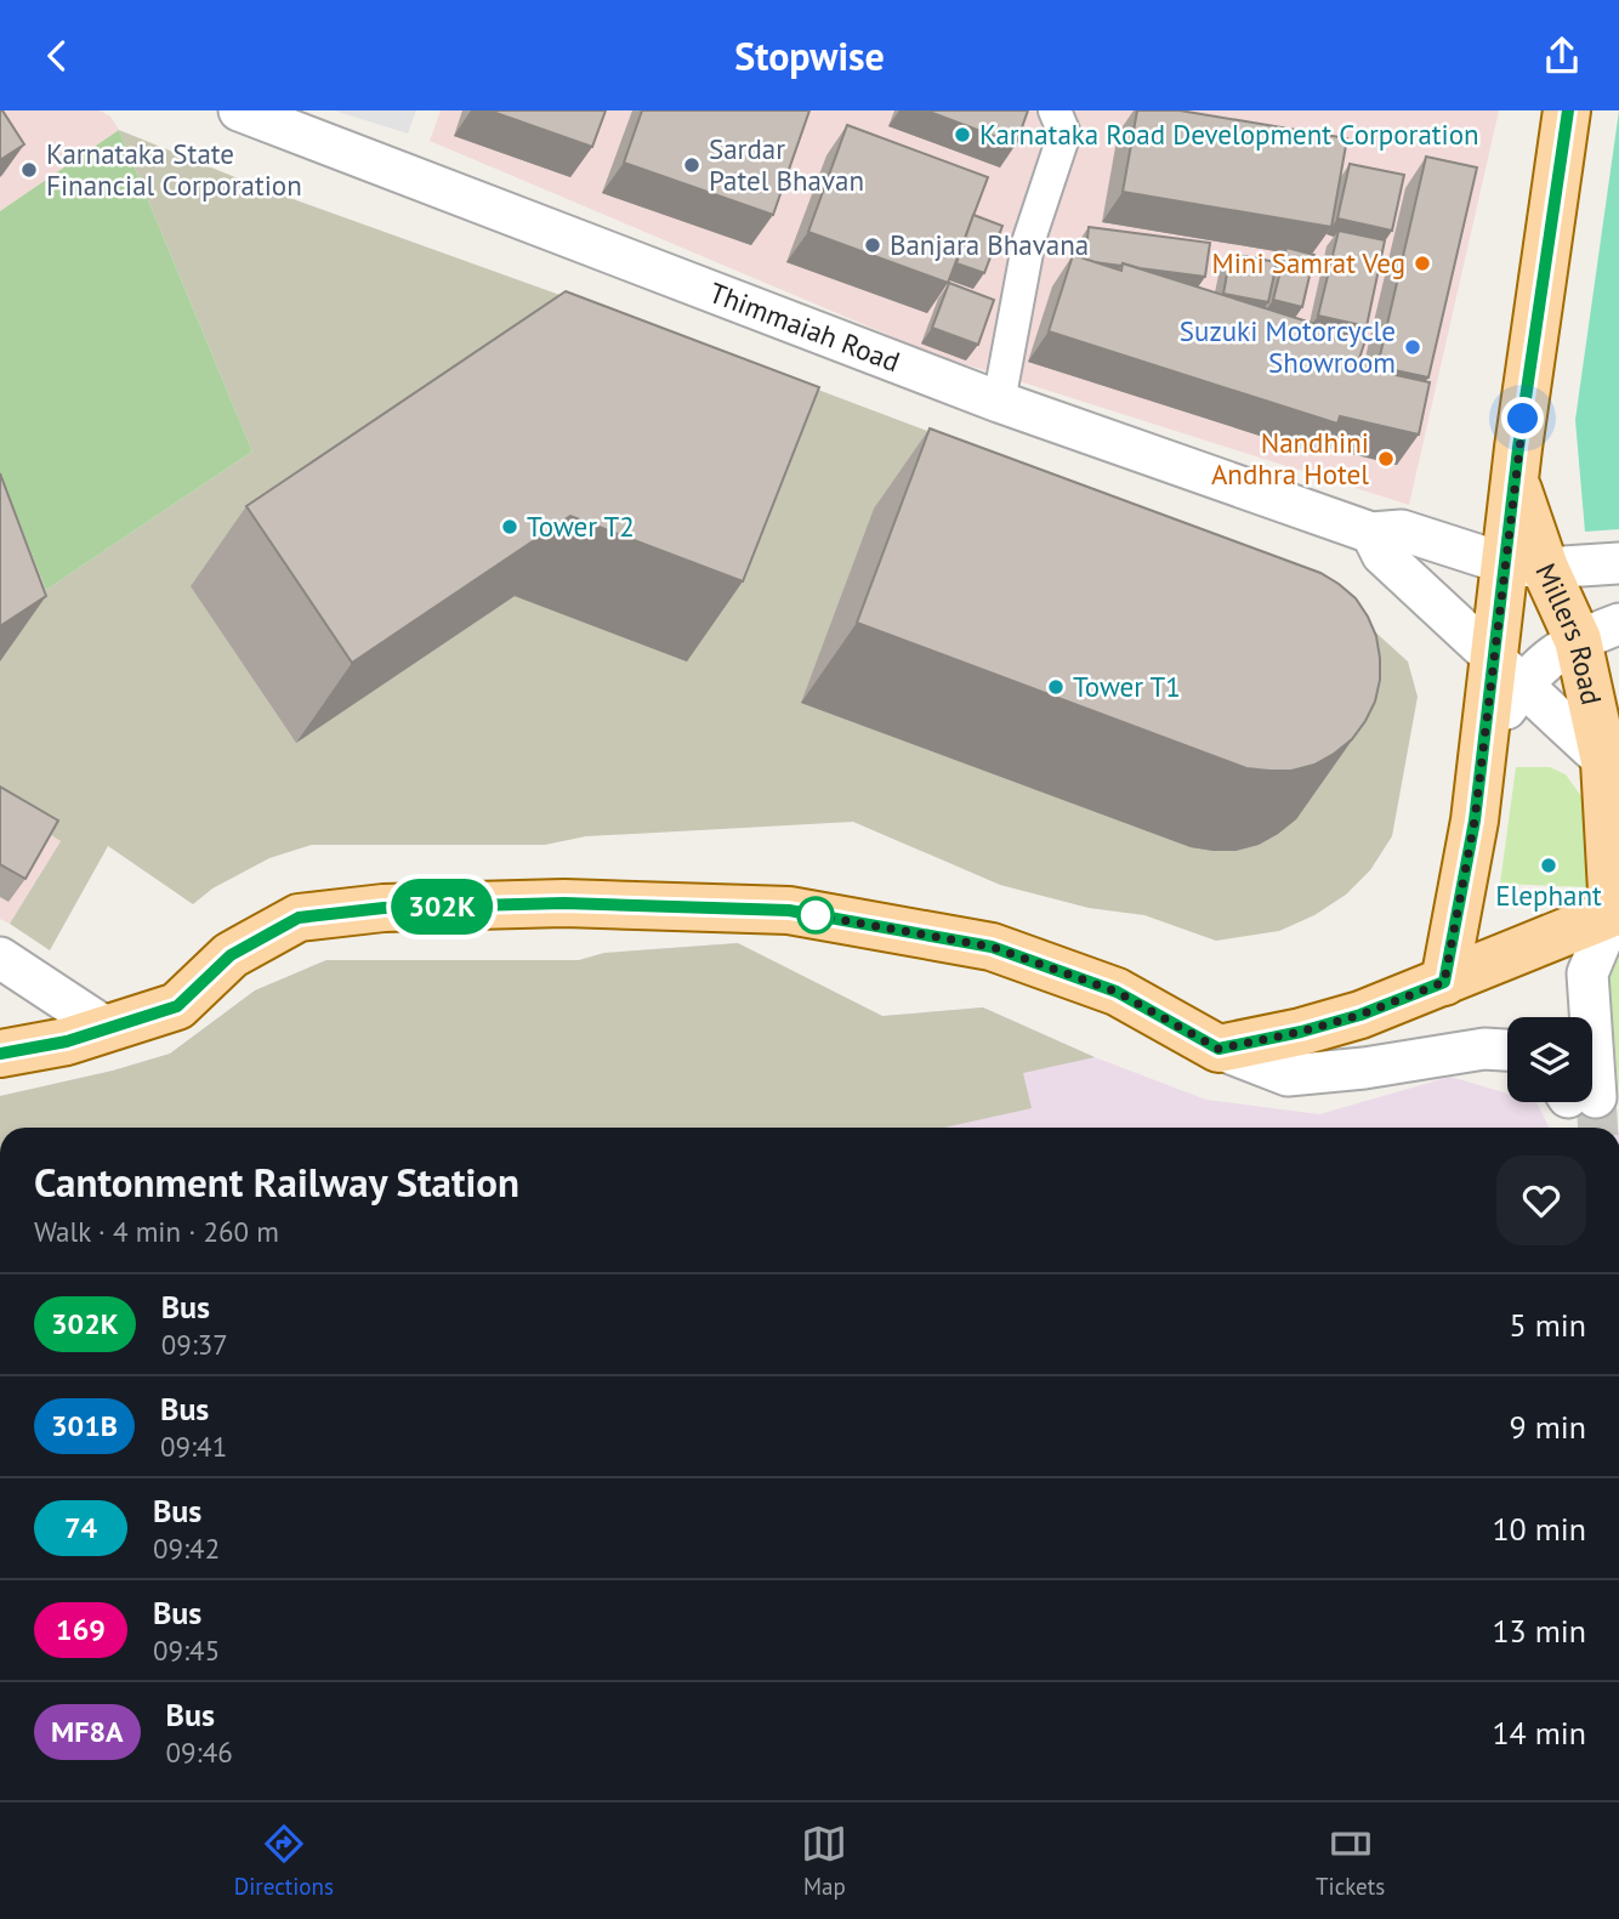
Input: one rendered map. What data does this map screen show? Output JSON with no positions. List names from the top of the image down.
{
  "streets": {
    "main road": ["Millers Road"],
    "street": ["Thimmaiah Road"]
  },
  "crossings": [
    ["Thimmaiah Road", "Millers Road"]
  ],
  "places": [
    "Karnataka Road Development Corporation",
    "Sardar Patel Bhavan",
    "Karnataka State Financial Corporation",
    "Banjara Bhavana",
    "Mini Samrat Veg",
    "Suzuki Motorcycle Showroom",
    "Nandhini Andhra Hotel",
    "Tower T2",
    "Tower T1",
    "Elephant"
  ],
  "lines": ["bus line 302K"],
  "page": {
    "header": "Stopwise",
    "on_map": "302K",
    "heading": ["Cantonment Railway Station", "Walk · 4 min · 260 m"],
    "list": [
      {
        "mark": "302K",
        "name": "Bus",
        "note": "09:37",
        "value": "5 min"
      },
      {
        "mark": "301B",
        "name": "Bus",
        "note": "09:41",
        "value": "9 min"
      },
      {
        "mark": "74",
        "name": "Bus",
        "note": "09:42",
        "value": "10 min"
      },
      {
        "mark": "169",
        "name": "Bus",
        "note": "09:45",
        "value": "13 min"
      },
      {
        "mark": "MF8A",
        "name": "Bus",
        "note": "09:46",
        "value": "14 min"
      }
    ],
    "tabs": ["Directions", "Map", "Tickets"]
  }
}
